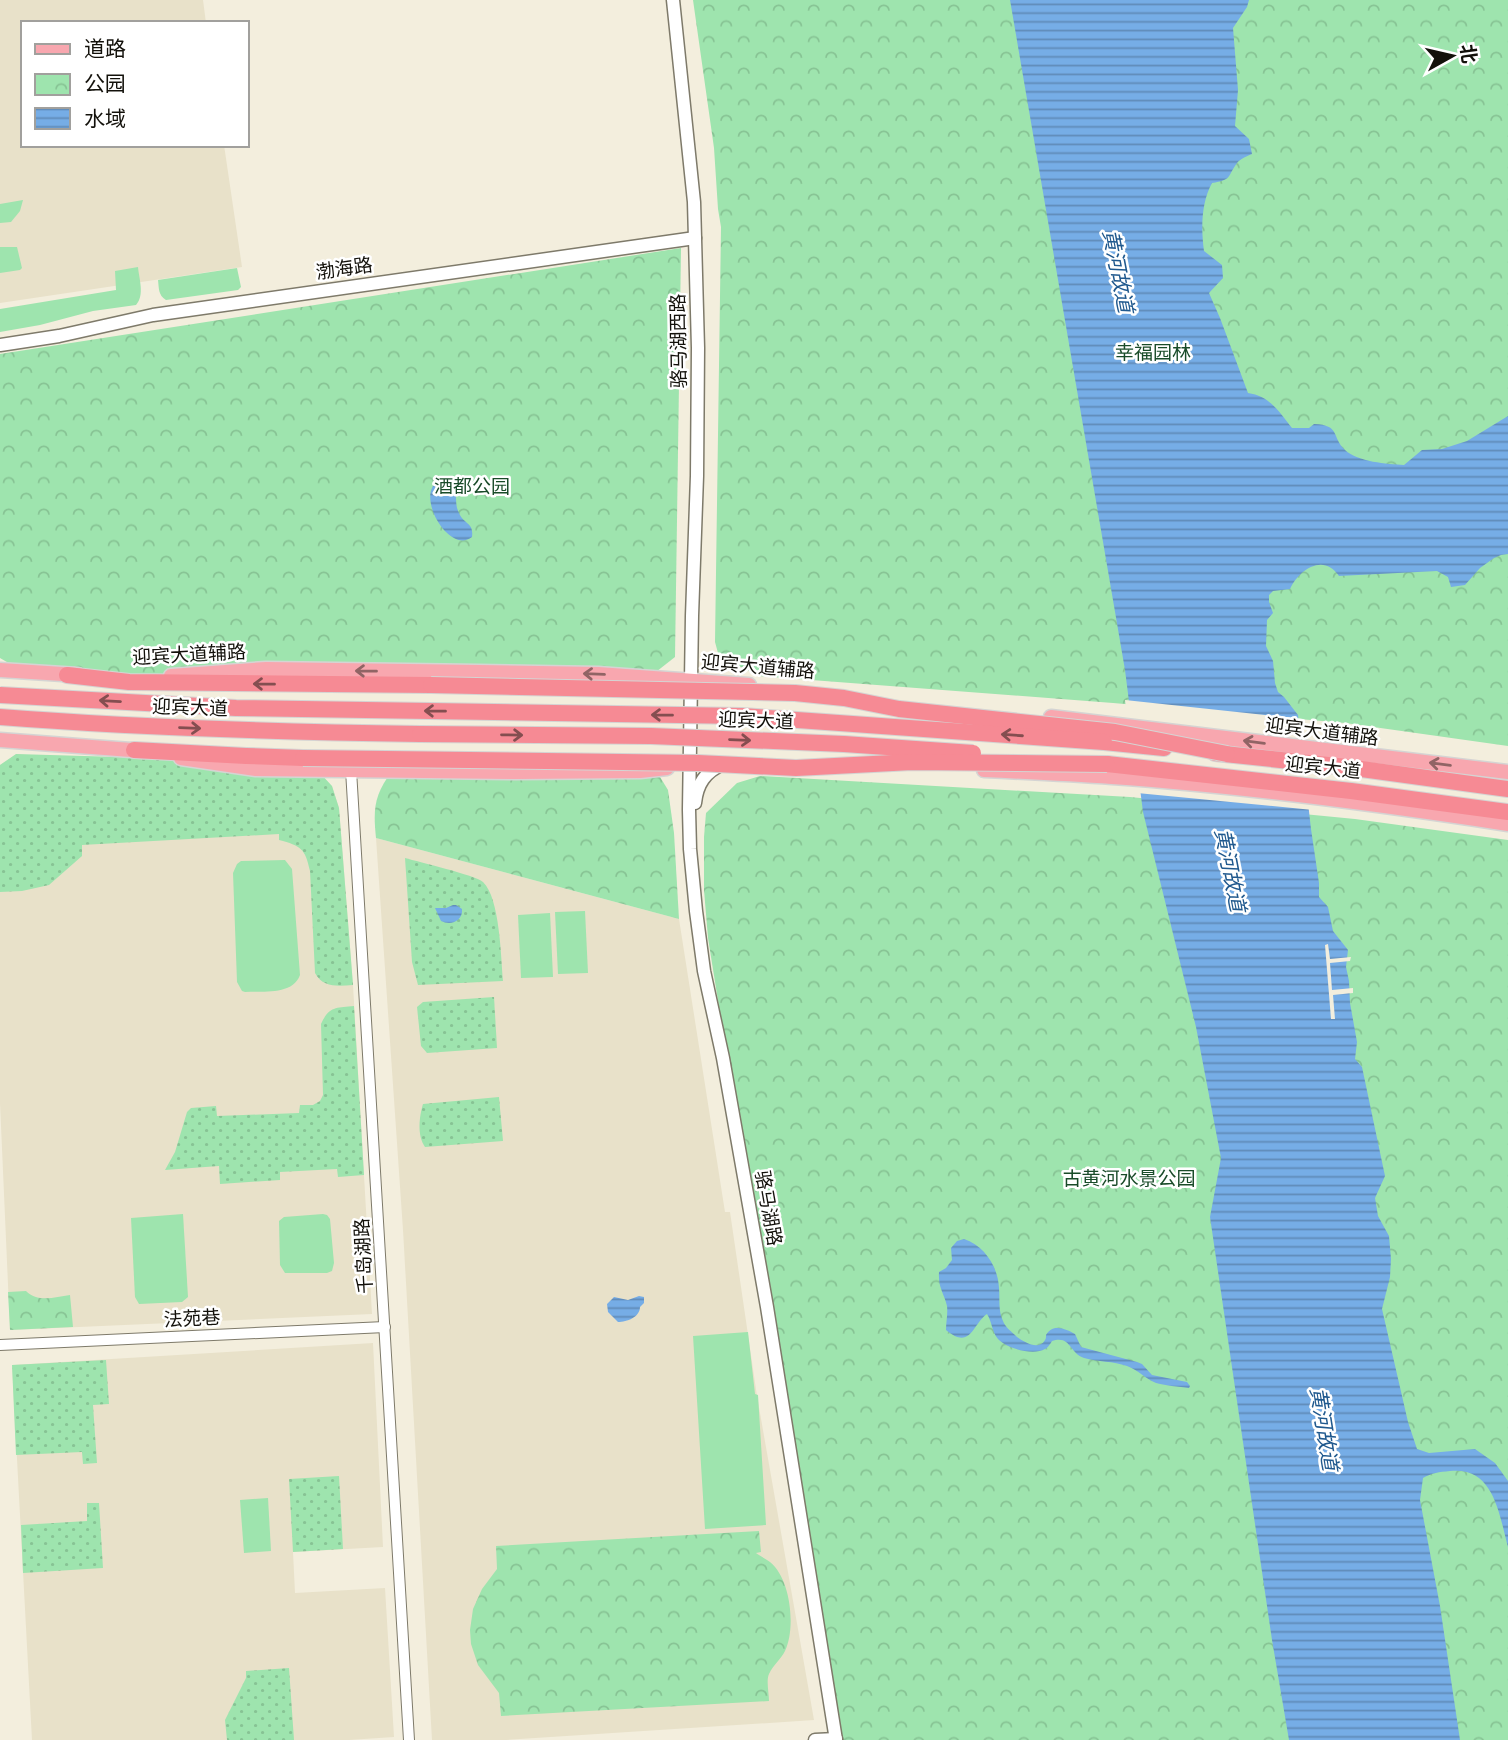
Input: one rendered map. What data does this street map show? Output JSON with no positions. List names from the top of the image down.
{
  "streets": {
    "highway": ["迎宾大道"],
    "main road": ["迎宾大道辅路"],
    "street": [
      "渤海路",
      "骆马湖西路",
      "骆马湖路",
      "千岛湖路",
      "法苑巷"
    ]
  },
  "crossings": [
    ["渤海路", "骆马湖西路"],
    ["骆马湖西路", "迎宾大道辅路"],
    ["骆马湖西路", "骆马湖路"],
    ["迎宾大道辅路", "骆马湖路"],
    ["千岛湖路", "法苑巷"]
  ],
  "water": ["黄河故道"],
  "parks": ["幸福园林", "酒都公园", "古黄河水景公园"],
  "legend": ["道路", "公园", "水域"],
  "north": "right"
}
